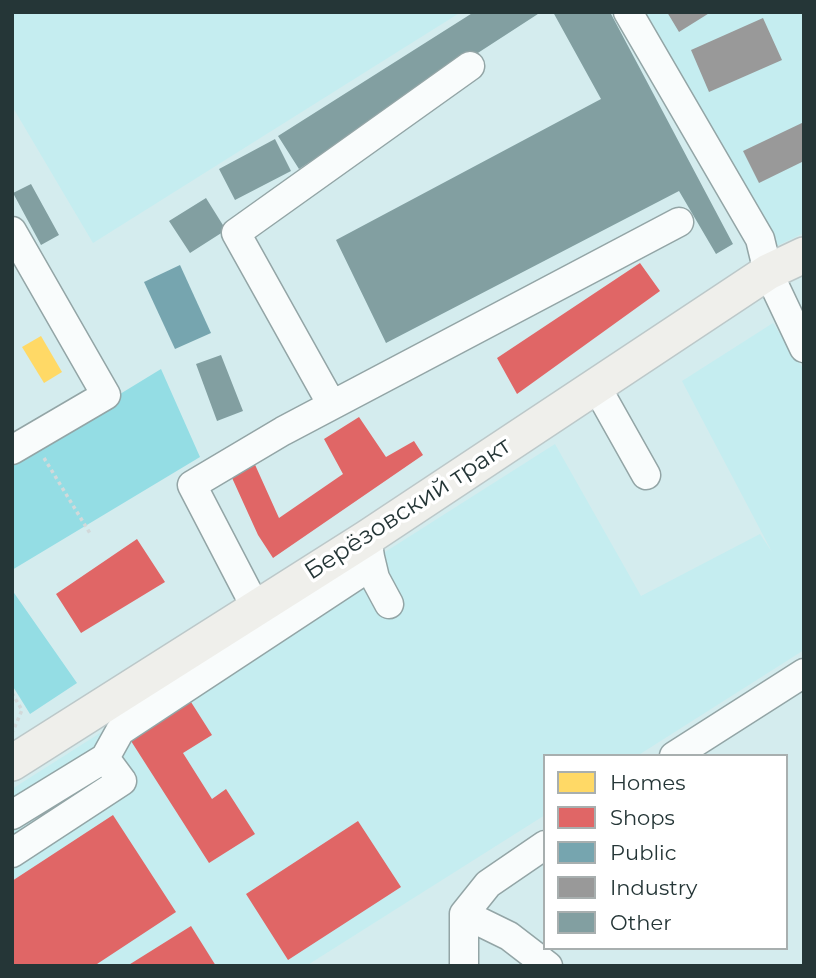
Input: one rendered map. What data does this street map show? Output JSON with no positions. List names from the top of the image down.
{
  "streets": {
    "main road": ["Берёзовский тракт"]
  },
  "legend": [
    "Homes",
    "Shops",
    "Public",
    "Industry",
    "Other"
  ]
}
